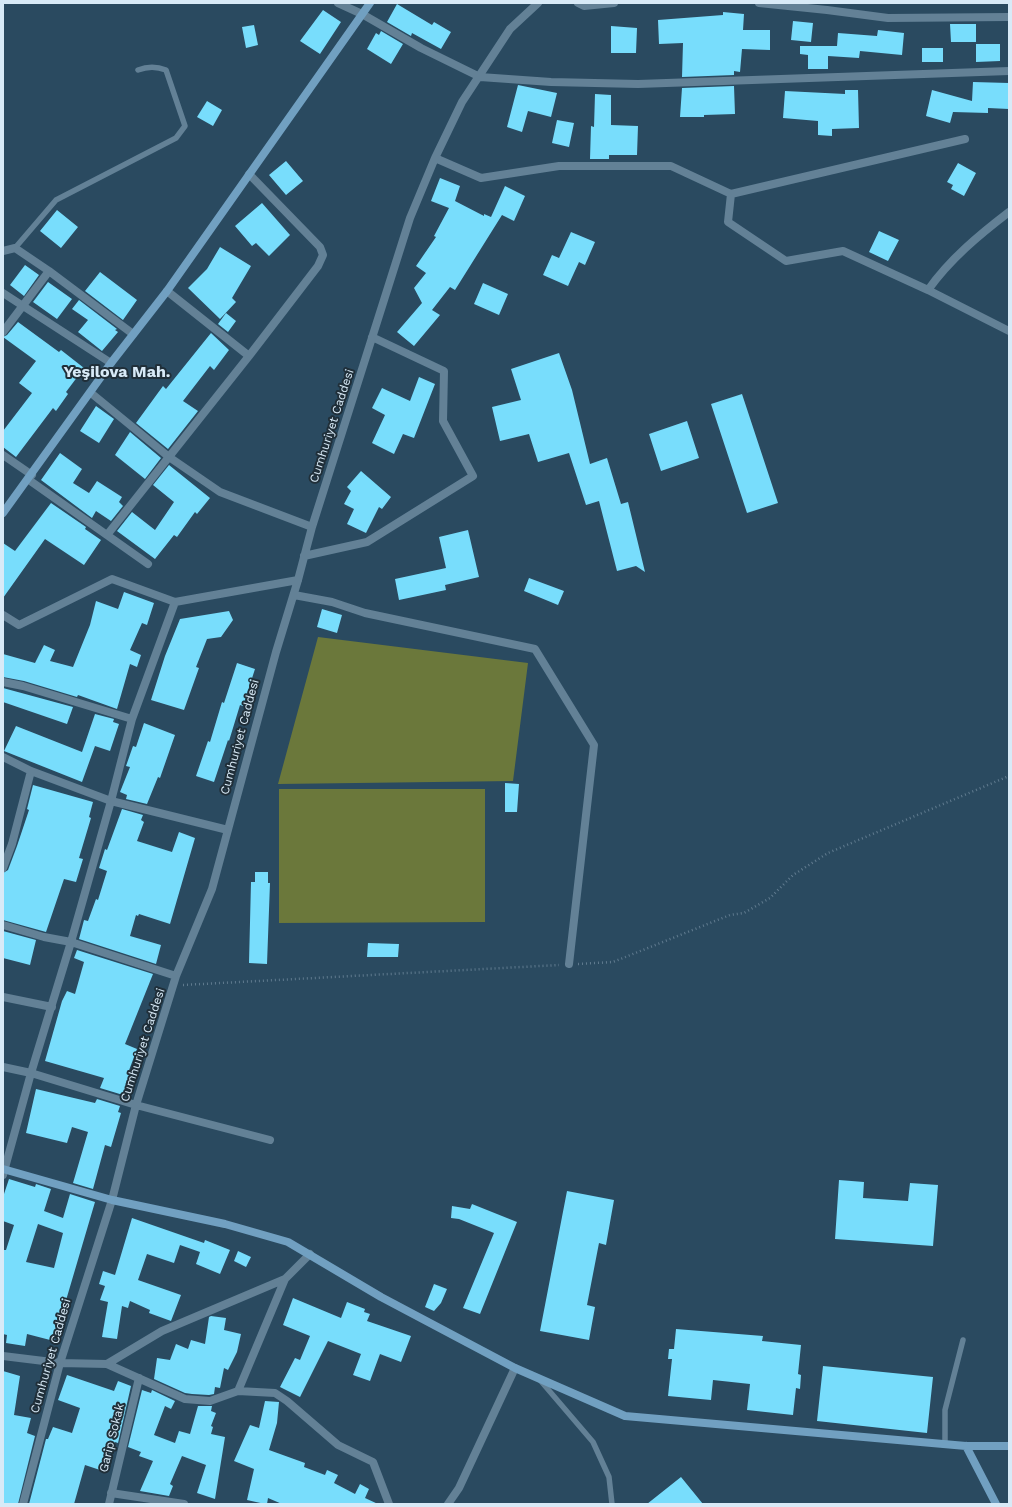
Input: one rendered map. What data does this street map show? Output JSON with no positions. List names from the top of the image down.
{
  "streets": {
    "street": ["Cumhuriyet Caddesi", "Garip Sokak"]
  },
  "districts": ["Yeşilova Mah."]
}
